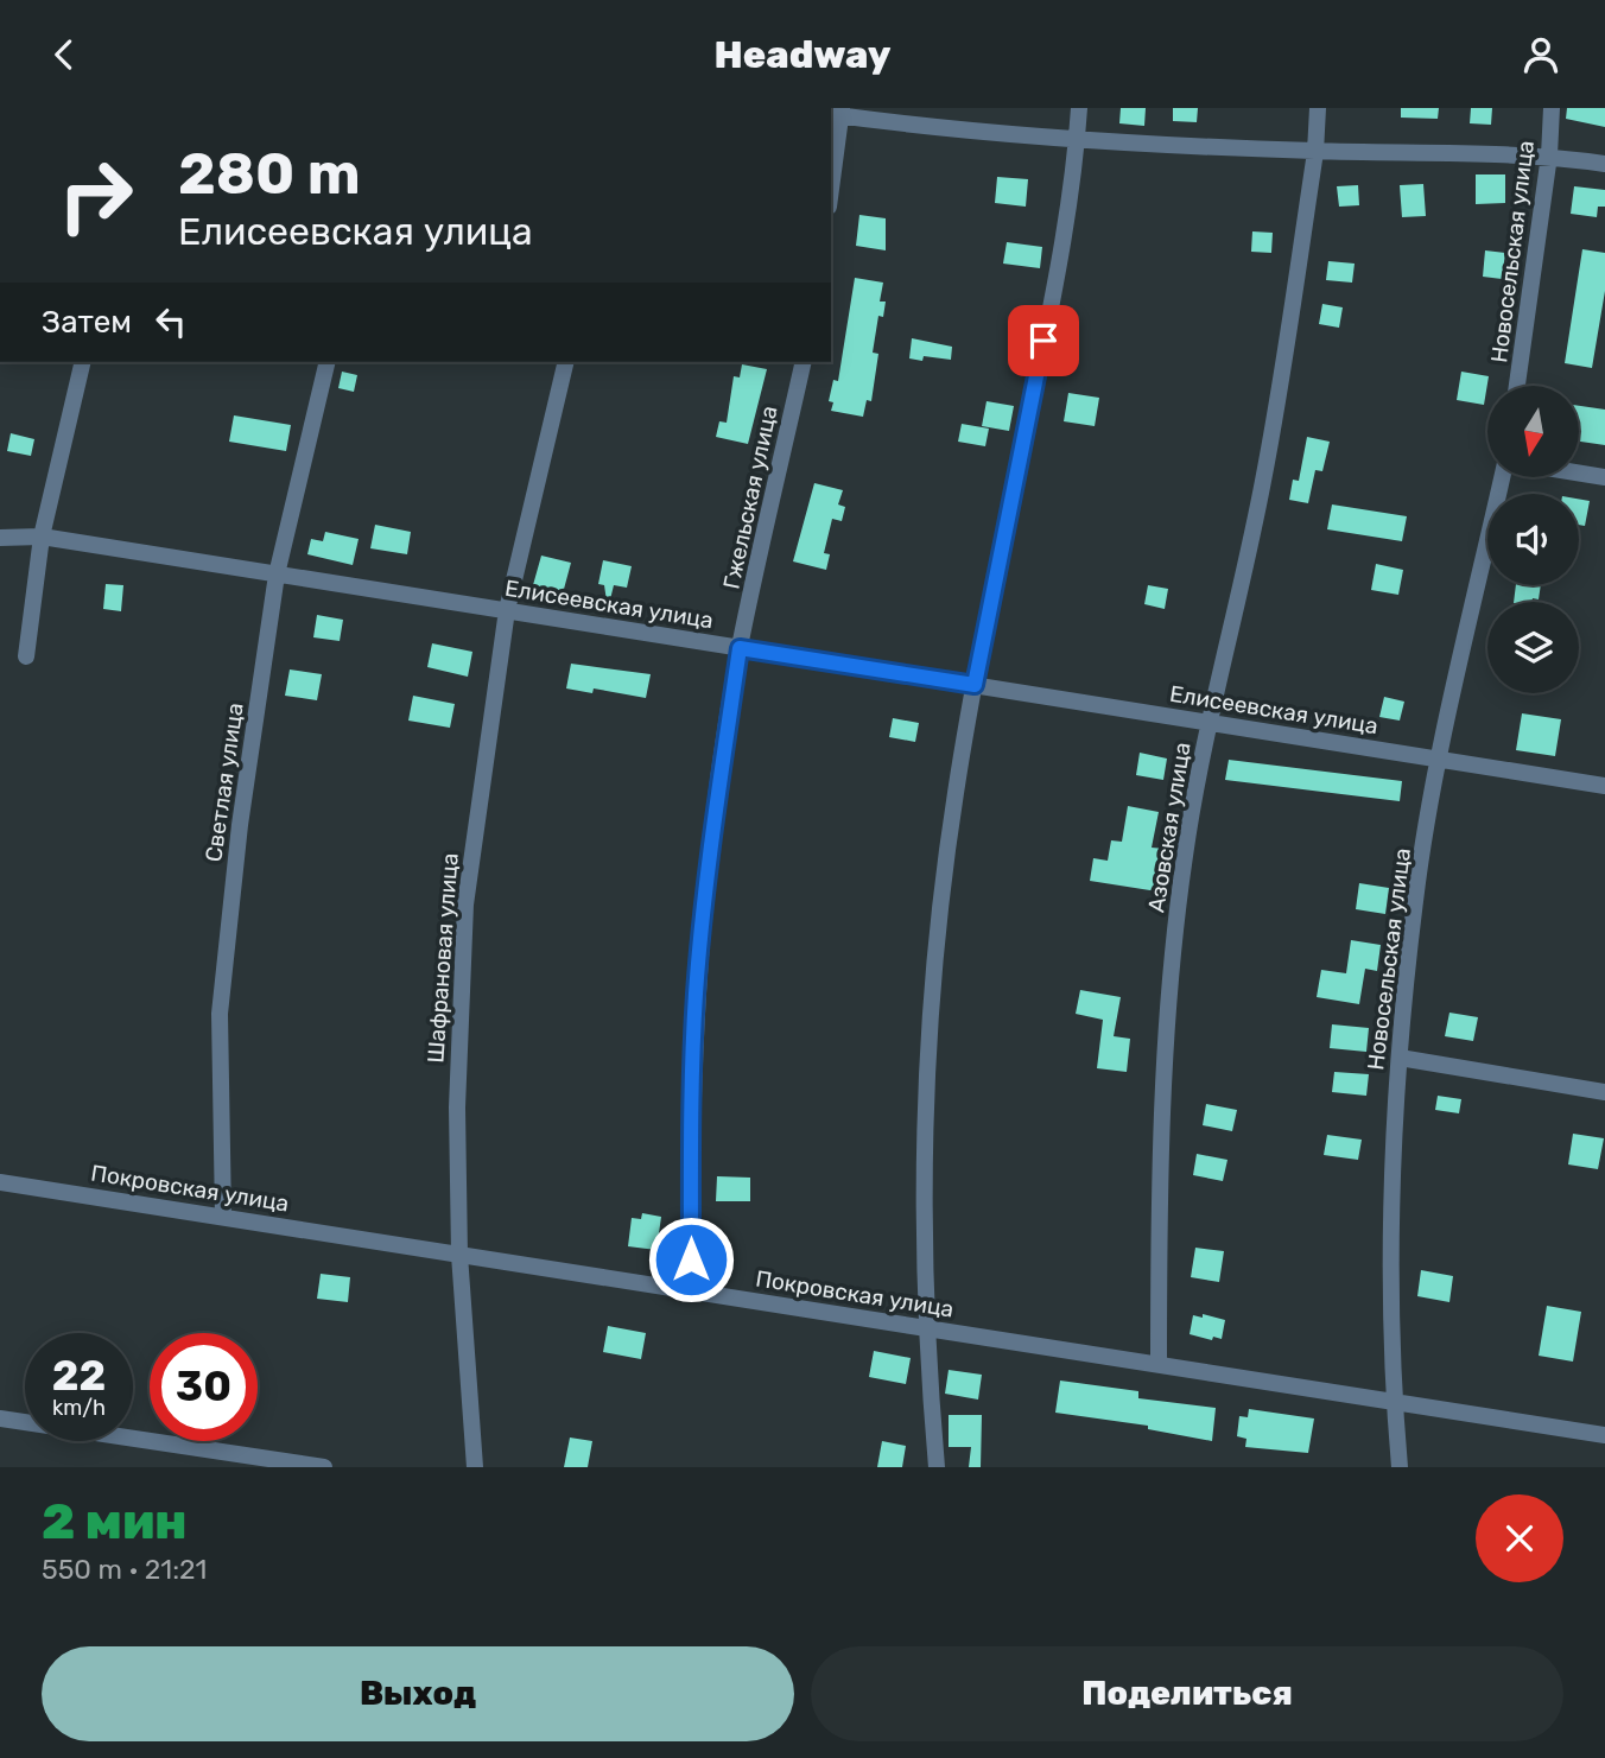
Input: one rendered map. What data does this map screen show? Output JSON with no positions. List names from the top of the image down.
{
  "streets": {
    "street": [
      "Новосельская улица",
      "Гжельская улица",
      "Елисеевская улица",
      "Светлая улица",
      "Азовская улица",
      "Шафрановая улица",
      "Покровская улица"
    ]
  },
  "crossings": [
    ["Новосельская улица", "Елисеевская улица"],
    ["Новосельская улица", "Покровская улица"],
    ["Гжельская улица", "Елисеевская улица"],
    ["Гжельская улица", "Покровская улица"],
    ["Елисеевская улица", "Светлая улица"],
    ["Елисеевская улица", "Азовская улица"],
    ["Елисеевская улица", "Шафрановая улица"],
    ["Светлая улица", "Покровская улица"],
    ["Азовская улица", "Покровская улица"],
    ["Шафрановая улица", "Покровская улица"]
  ],
  "north": "bottom",
  "page": {
    "header": "Headway",
    "turn": ["280 m", "Елисеевская улица"],
    "then": "Затем",
    "speed": "22 km/h",
    "limit": "30",
    "heading": ["2 мин", "550 m · 21:21"],
    "buttons": ["Выход", "Поделиться"]
  }
}
